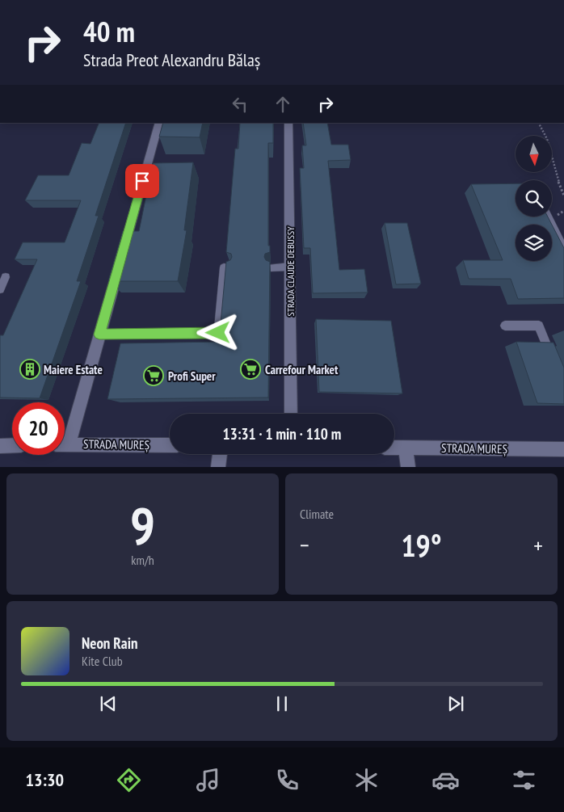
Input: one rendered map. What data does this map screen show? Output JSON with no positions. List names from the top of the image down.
{
  "streets": {
    "street": ["STRADA CLAUDE DEBUSSY", "STRADA MUREȘ"]
  },
  "places": {
    "building": ["Maiere Estate"],
    "supermarket": ["Carrefour Market", "Profi Super"]
  },
  "north": "bottom",
  "page": {
    "turn": ["40 m", "Strada Preot Alexandru Bălaș"],
    "limit": "20",
    "trip": "13:31 · 1 min · 110 m",
    "tile": [
      ["9", "km/h"],
      "Climate"
    ],
    "heat": ["−", "19°", "+"],
    "song": ["Neon Rain", "Kite Club"],
    "tabs": "13:30"
  }
}
